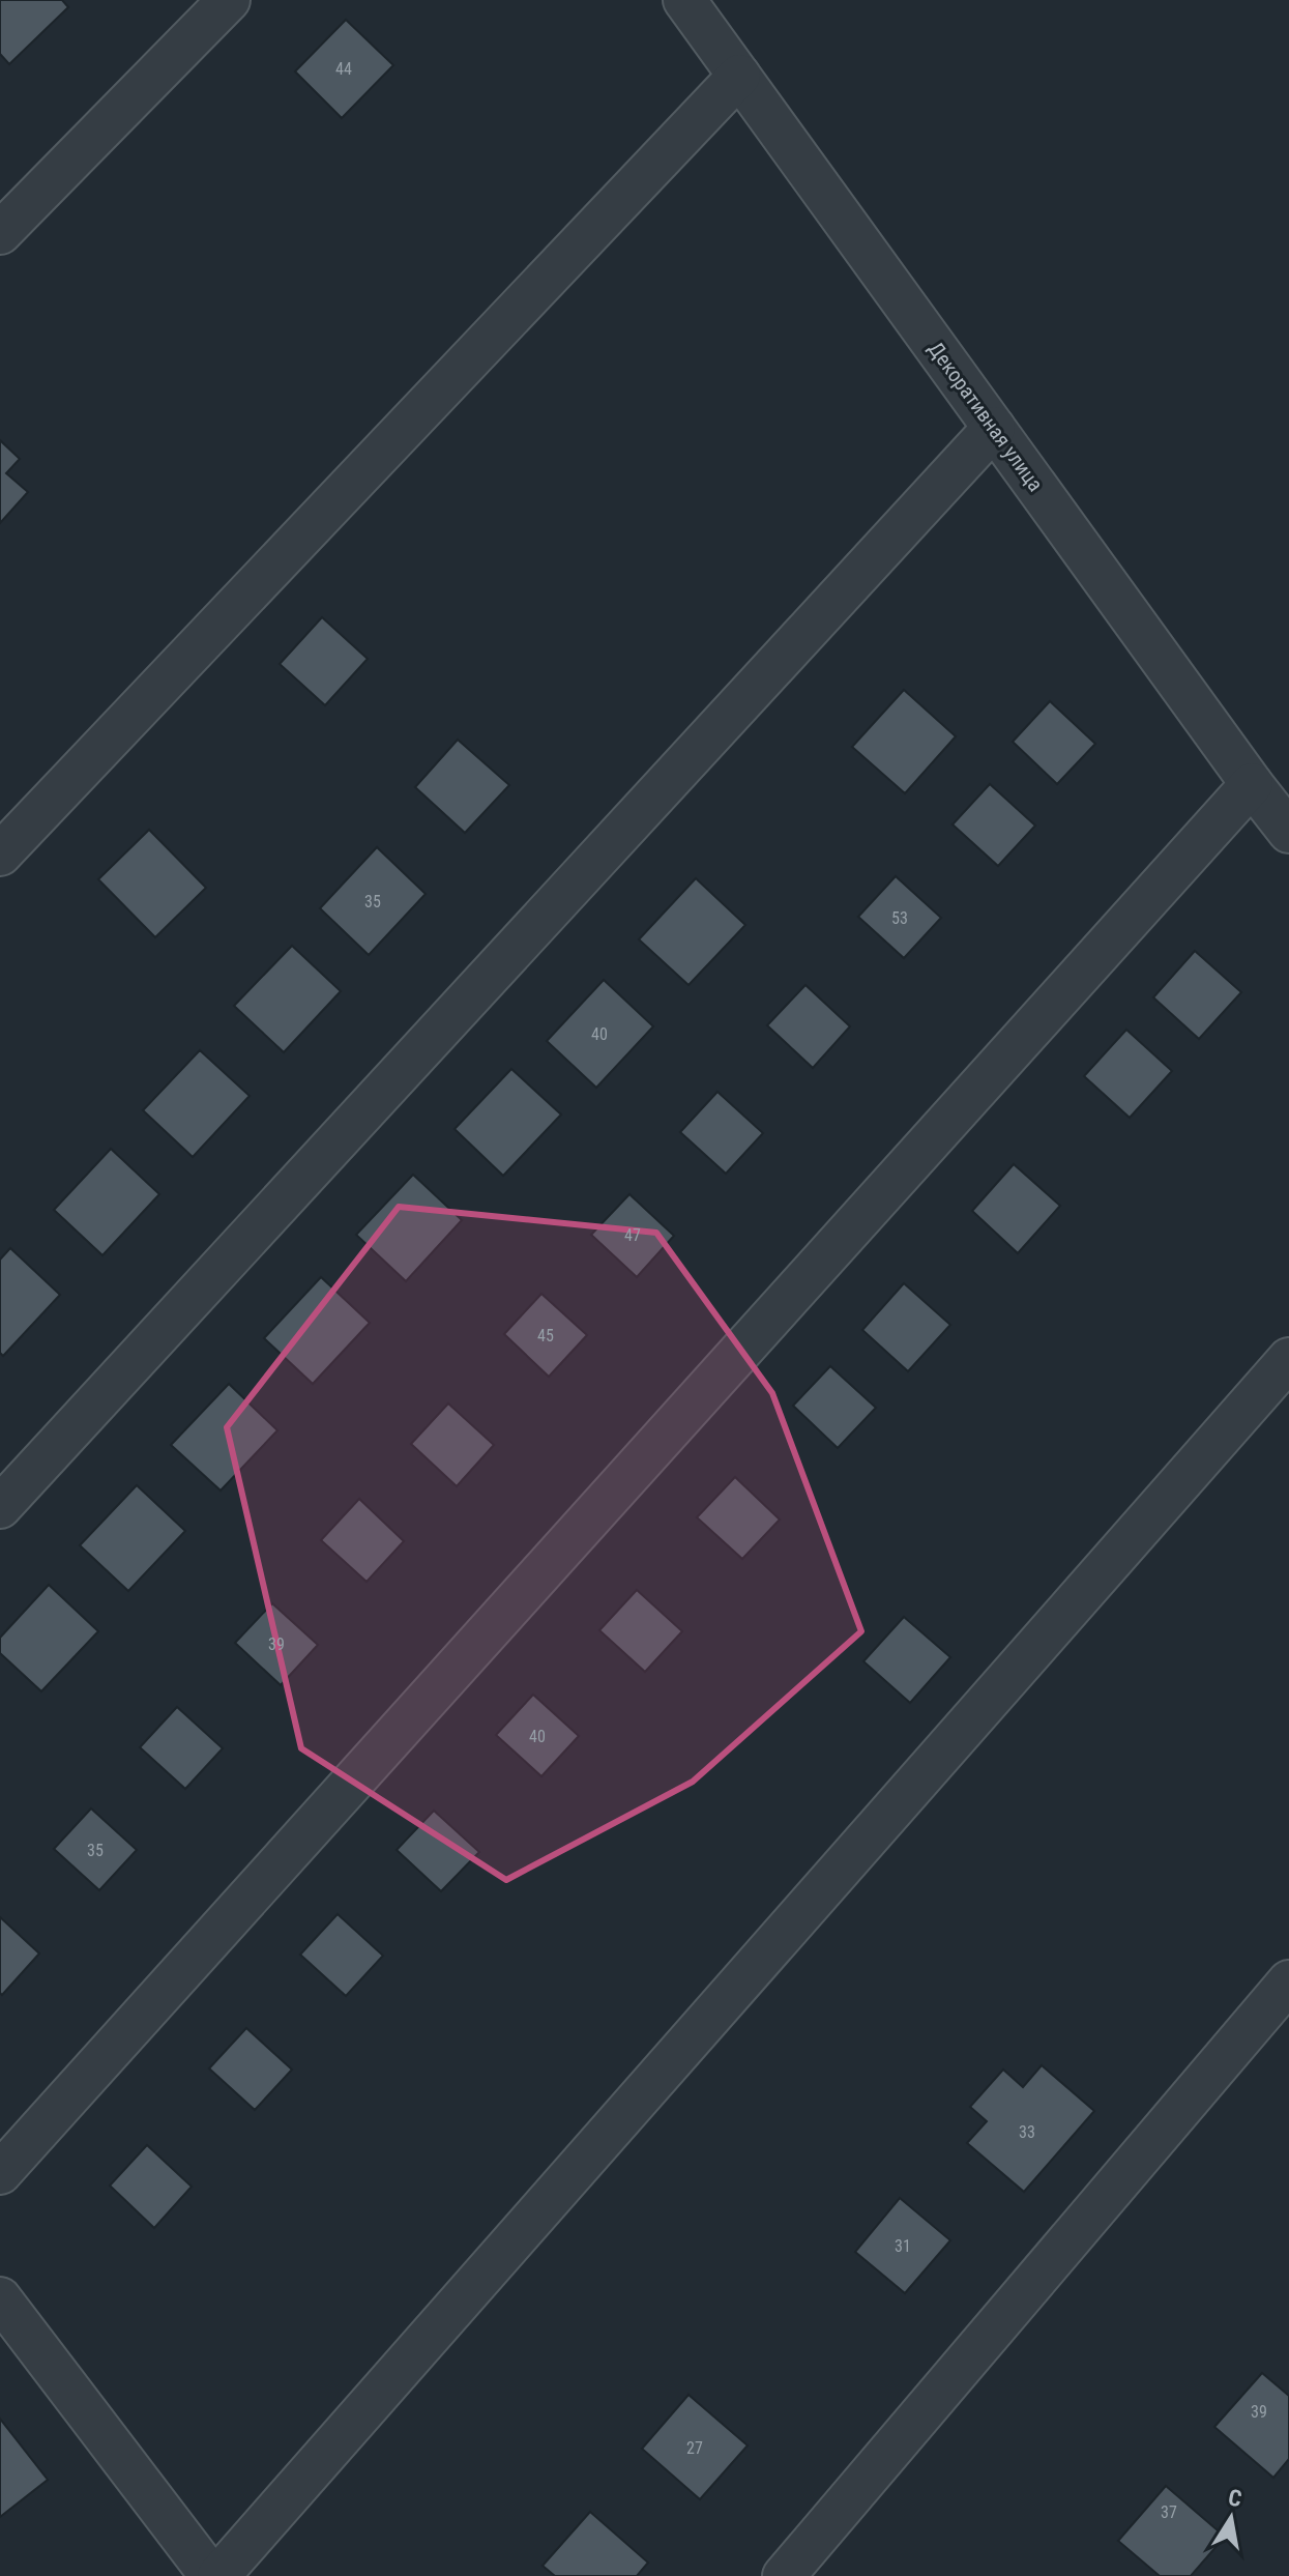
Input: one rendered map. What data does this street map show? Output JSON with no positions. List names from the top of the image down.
{
  "streets": {
    "street": ["Декоративная улица"]
  },
  "house_numbers": [
    "44",
    "35",
    "53",
    "40",
    "47",
    "45",
    "39",
    "40",
    "35",
    "33",
    "31",
    "39",
    "27",
    "37"
  ],
  "north": "top"
}
